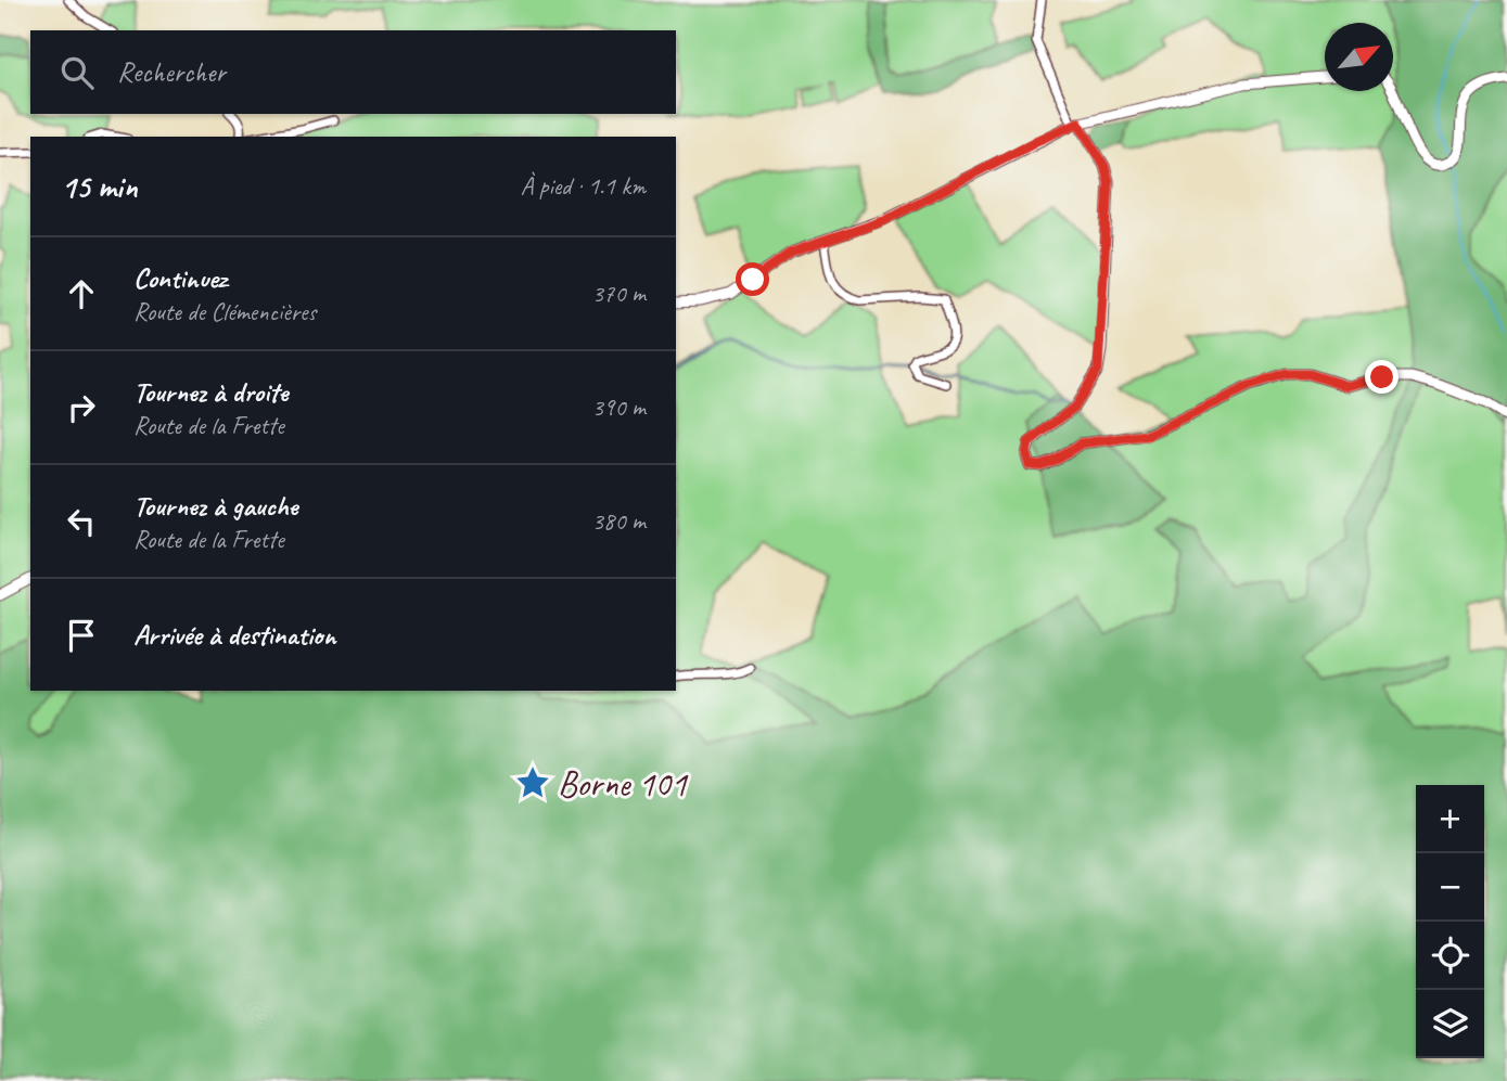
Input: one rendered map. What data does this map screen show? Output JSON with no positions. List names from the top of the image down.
{
  "places": {
    "place": ["Borne 101"]
  },
  "north": "top right",
  "page": {
    "search": "Rechercher",
    "heading": ["15 min", "À pied · 1.1 km"],
    "list": [
      ["Continuez", "Route de Clémencières", "370 m"],
      ["Tournez à droite", "Route de la Frette", "390 m"],
      ["Tournez à gauche", "Route de la Frette", "380 m"],
      "Arrivée à destination"
    ],
    "map_buttons": ["+", "−"]
  }
}
